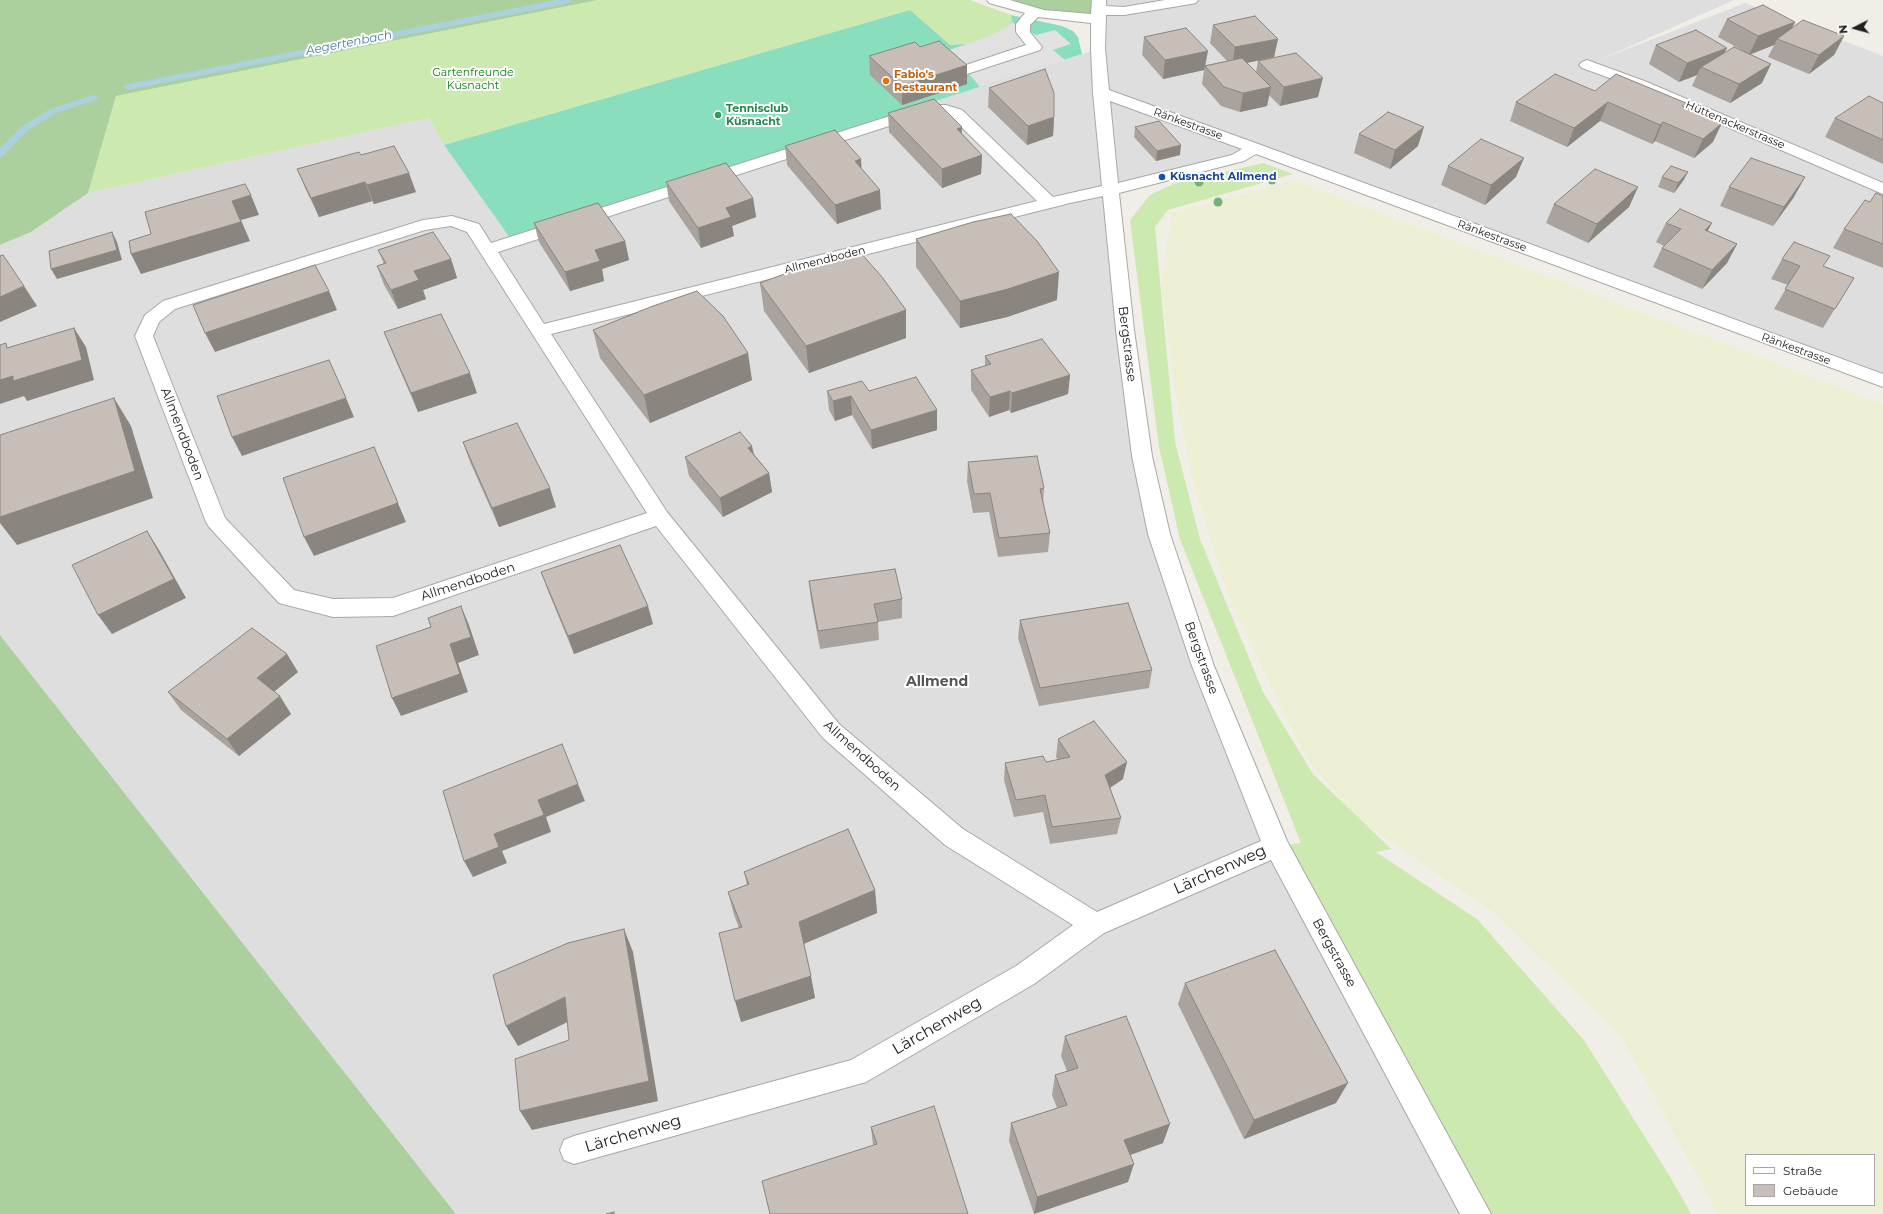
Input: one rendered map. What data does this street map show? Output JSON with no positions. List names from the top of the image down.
{
  "streets": {
    "street": [
      "Ränkestrasse",
      "Hüttenackerstrasse",
      "Allmendboden",
      "Bergstrasse",
      "Lärchenweg"
    ]
  },
  "crossings": [
    ["Ränkestrasse", "Allmendboden"],
    ["Ränkestrasse", "Bergstrasse"],
    ["Allmendboden", "Bergstrasse"],
    ["Allmendboden", "Lärchenweg"],
    ["Bergstrasse", "Lärchenweg"]
  ],
  "districts": ["Allmend"],
  "water": ["Aegertenbach"],
  "parks": ["Gartenfreunde Küsnacht"],
  "places": ["Fabio's Restaurant", "Tennisclub Küsnacht", "Küsnacht Allmend"],
  "legend": ["Straße", "Gebäude"],
  "north": "left"
}
